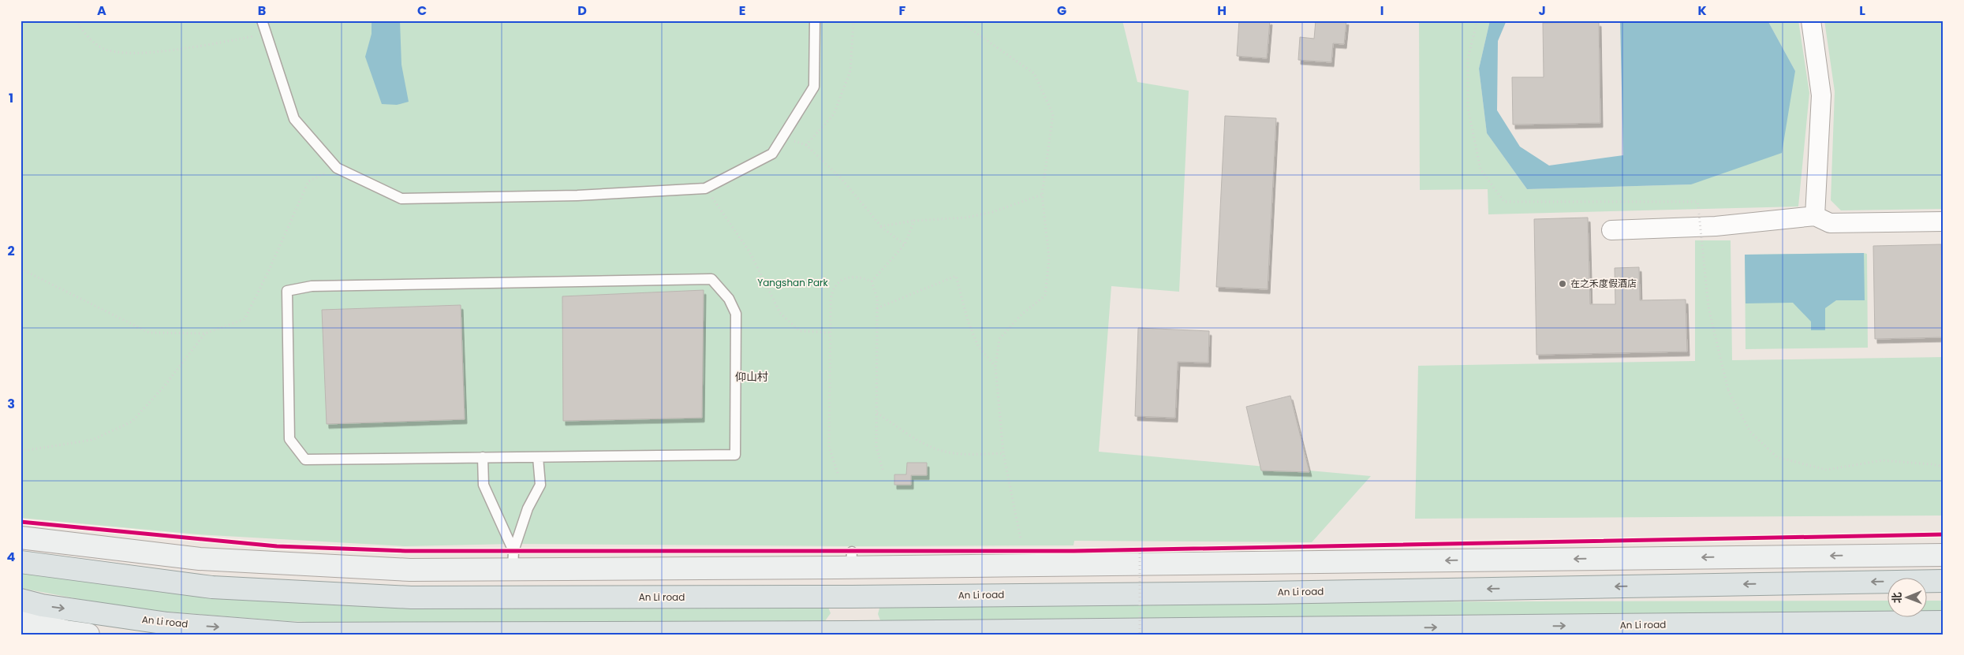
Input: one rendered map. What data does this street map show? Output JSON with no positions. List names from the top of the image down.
{
  "streets": {
    "main road": ["An Li road"]
  },
  "districts": ["仰山村"],
  "parks": ["Yangshan Park"],
  "places": ["在之禾度假酒店"],
  "north": "left",
  "grid": {
    "columns": [
      "A",
      "B",
      "C",
      "D",
      "E",
      "F",
      "G",
      "H",
      "I",
      "J",
      "K",
      "L"
    ],
    "rows": [
      "1",
      "2",
      "3",
      "4"
    ]
  }
}
